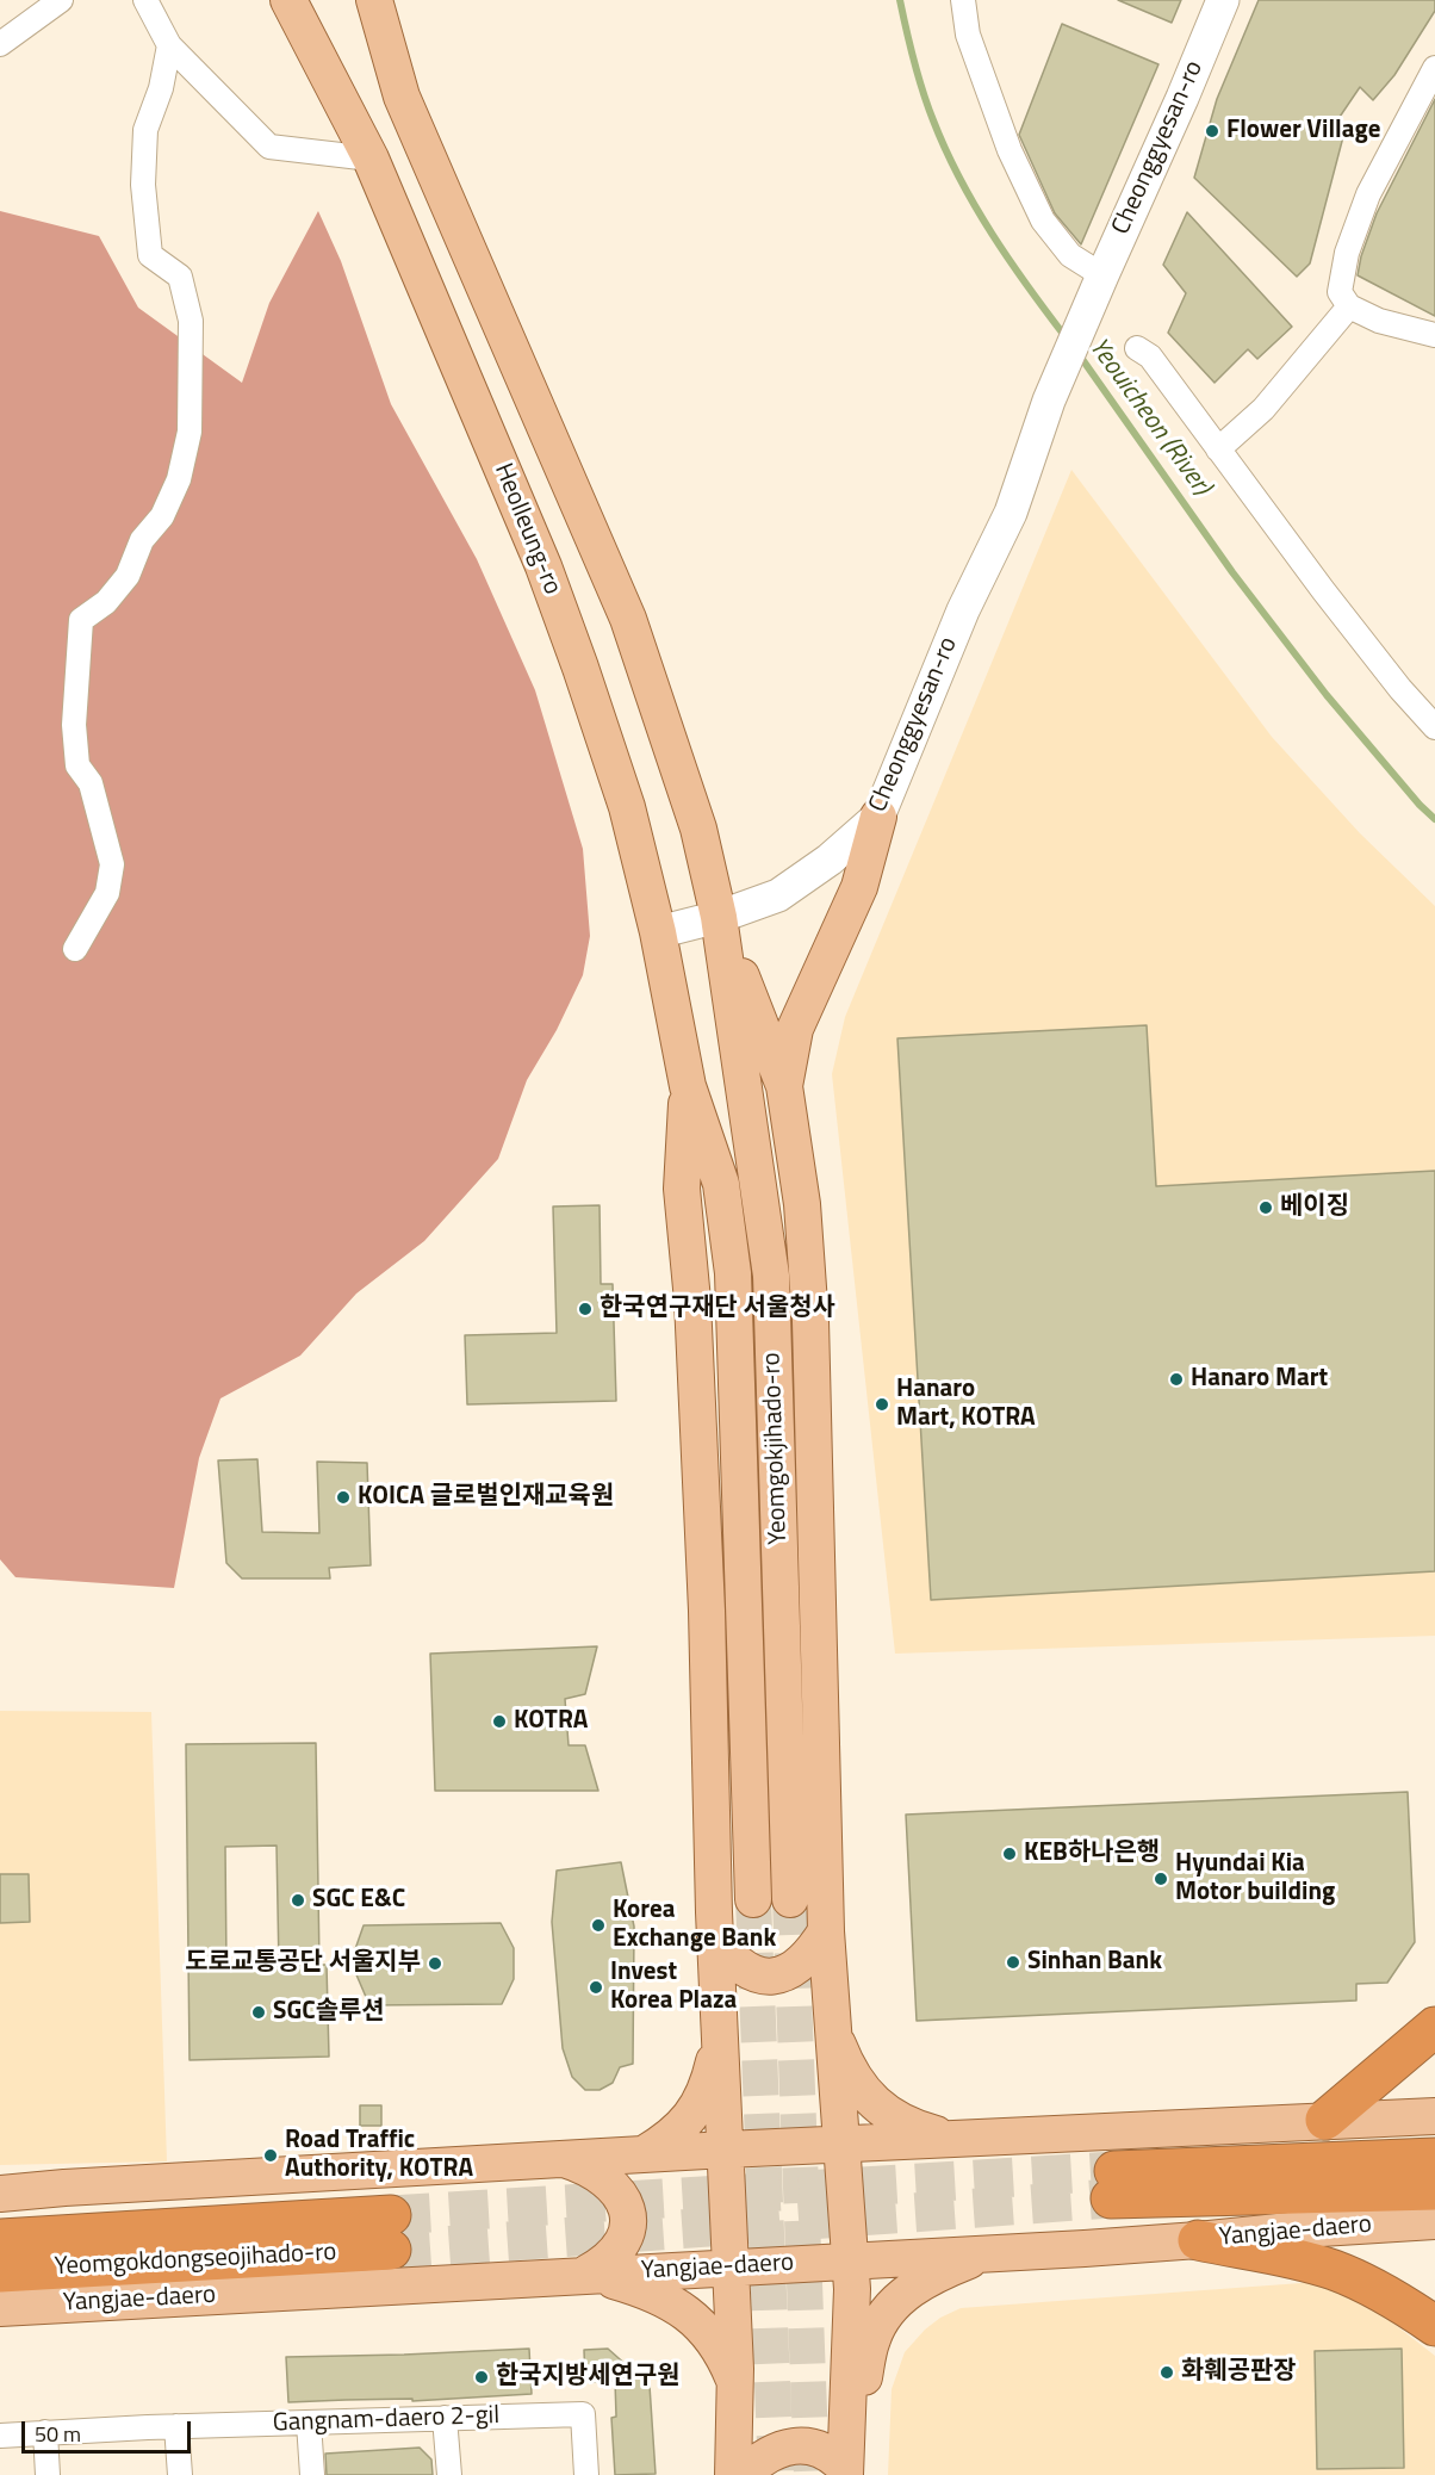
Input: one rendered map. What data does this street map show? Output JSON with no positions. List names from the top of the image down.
{
  "streets": {
    "highway": ["Yangjae-daero", "Yeomgokdongseojihado-ro"],
    "main road": ["Cheonggyesan-ro", "Heolleung-ro", "Yeomgokjihado-ro"],
    "street": ["Gangnam-daero 2-gil"]
  },
  "crossings": [
    ["Cheonggyesan-ro", "Heolleung-ro"],
    ["Cheonggyesan-ro", "Yeomgokjihado-ro"],
    ["Heolleung-ro", "Yeomgokjihado-ro"]
  ],
  "water": ["Yeouicheon (River)"],
  "places": [
    "Flower Village",
    "베이징",
    "한국연구재단 서울청사",
    "Hanaro Mart",
    "Hanaro Mart, KOTRA",
    "KOICA 글로벌인재교육원",
    "KOTRA",
    "KEB하나은행",
    "Hyundai Kia Motor building",
    "SGC E&C",
    "Korea Exchange Bank",
    "Sinhan Bank",
    "도로교통공단 서울지부",
    "Invest Korea Plaza",
    "SGC솔루션",
    "Road Traffic Authority, KOTRA",
    "화훼공판장",
    "한국지방세연구원"
  ],
  "scale_bar": "50 m"
}
